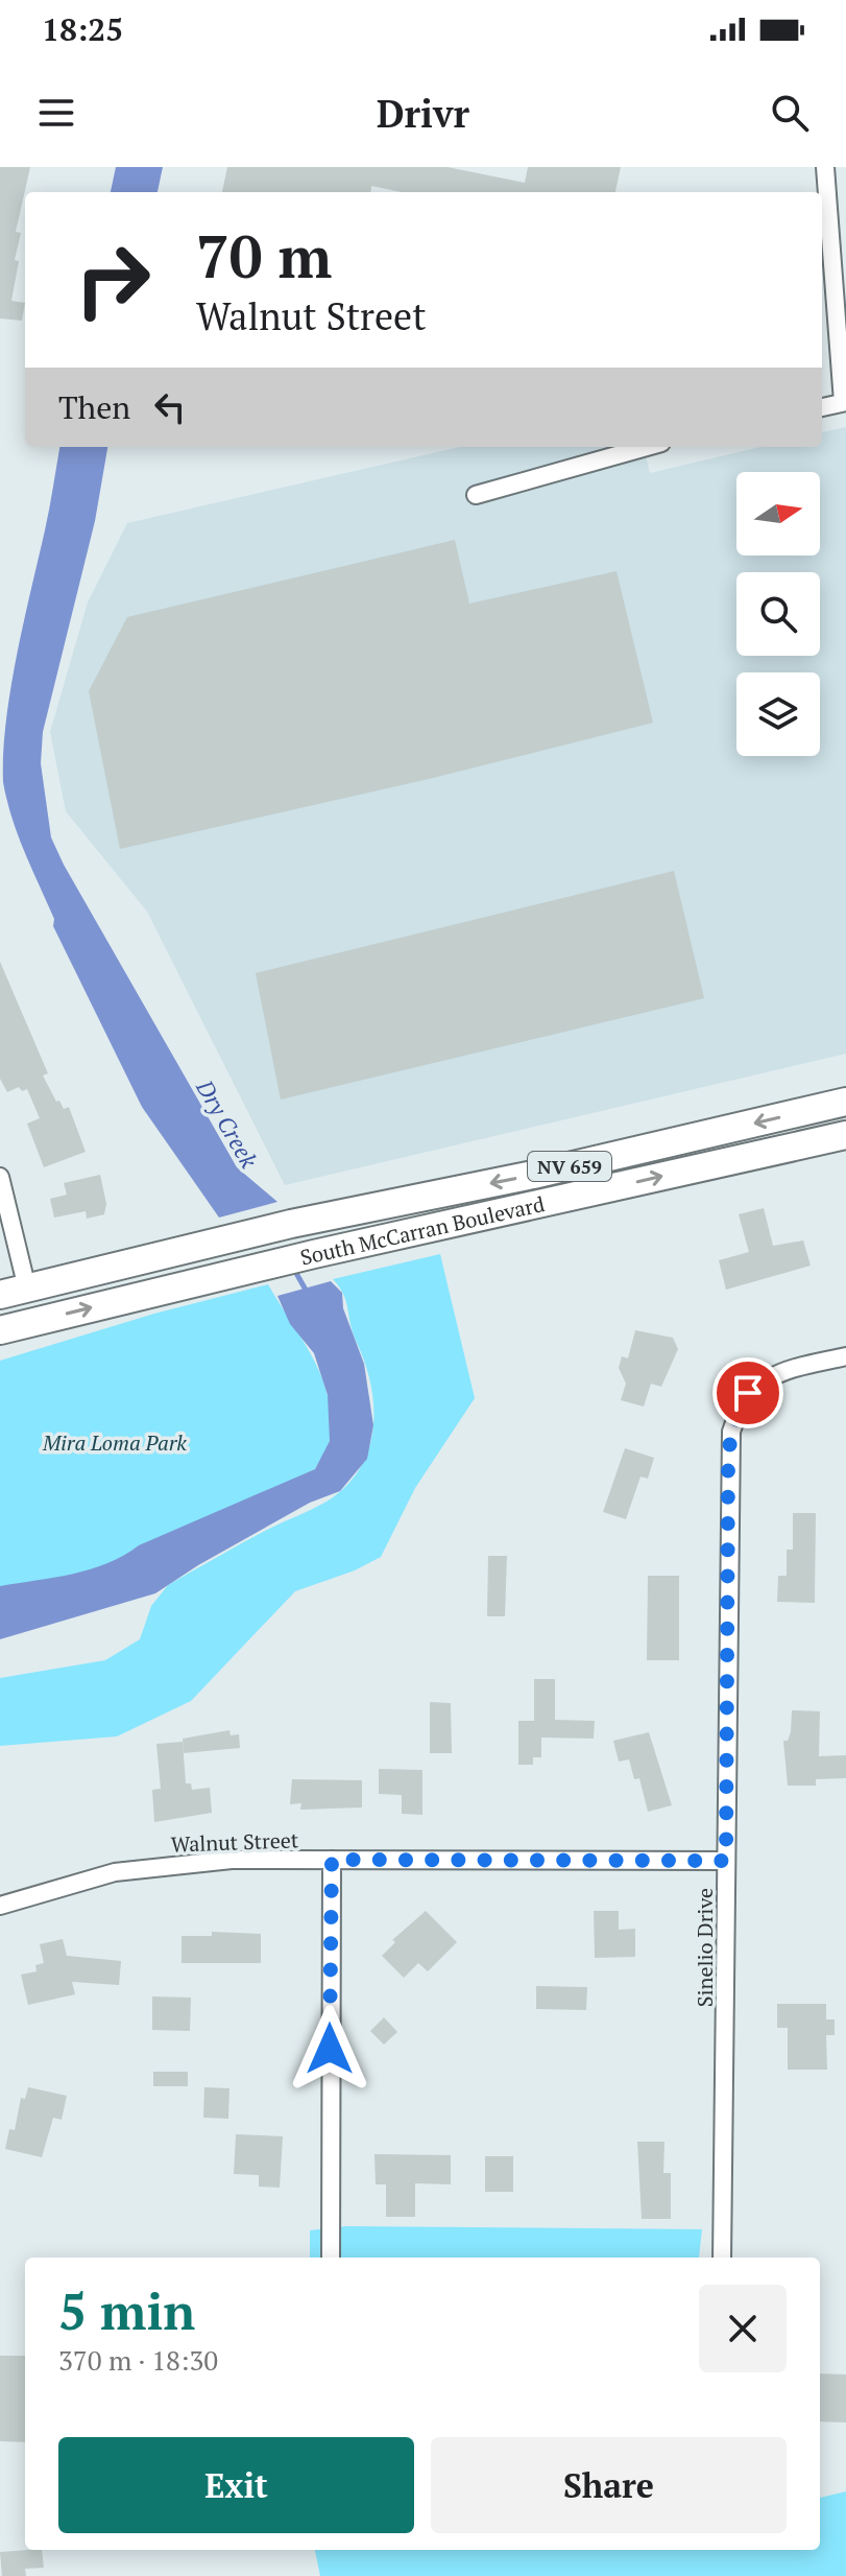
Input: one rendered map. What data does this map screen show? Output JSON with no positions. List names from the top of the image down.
{
  "streets": {
    "main road": ["NV 659", "South McCarran Boulevard"],
    "street": ["Walnut Street", "Sinelio Drive"]
  },
  "crossings": [
    ["Walnut Street", "Sinelio Drive"]
  ],
  "water": ["Dry Creek"],
  "parks": ["Mira Loma Park"],
  "north": "right",
  "page": {
    "status": "18:25",
    "header": "Drivr",
    "turn": ["70 m", "Walnut Street"],
    "then": "Then",
    "heading": ["5 min", "370 m · 18:30"],
    "buttons": ["Exit", "Share"]
  }
}
